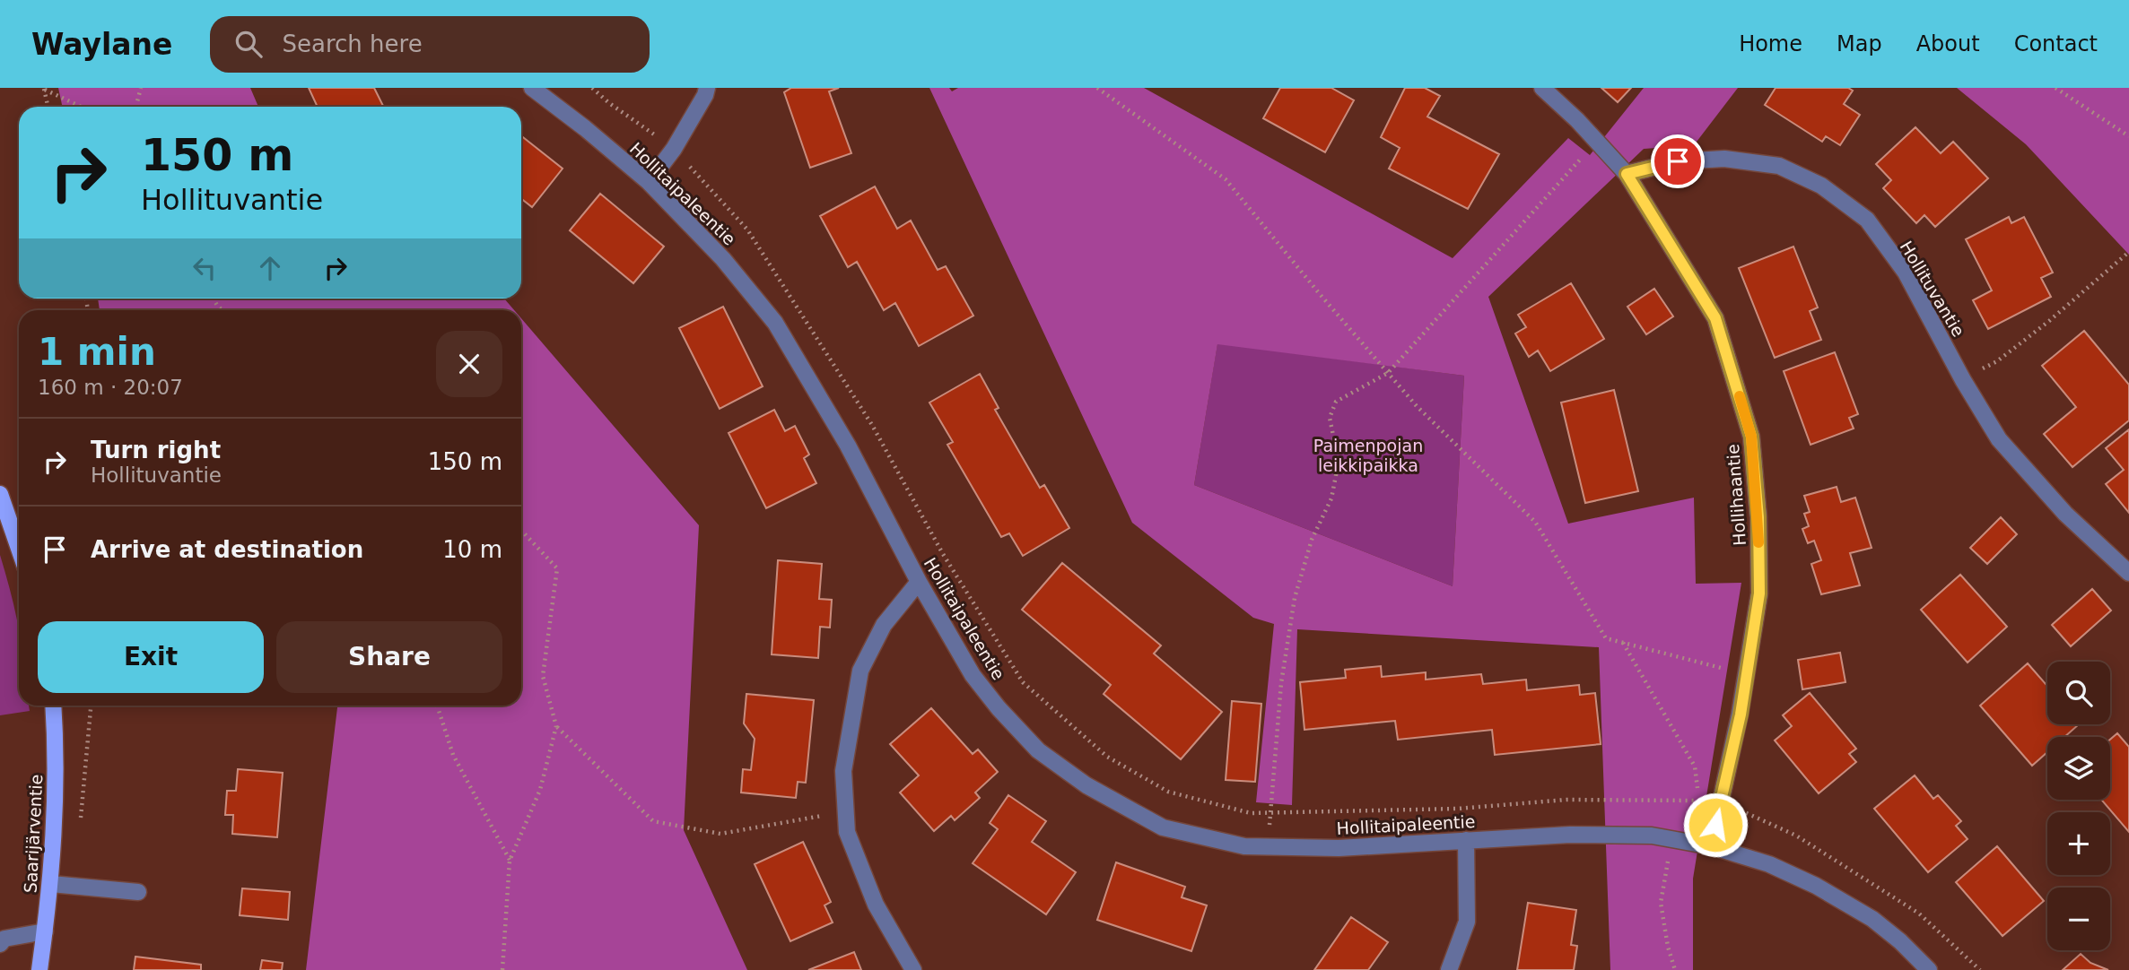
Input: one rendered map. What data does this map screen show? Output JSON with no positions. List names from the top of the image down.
{
  "streets": {
    "main road": ["Saarijärventie"],
    "street": ["Hollitaipaleentie", "Hollituvantie", "Hollihaantie"]
  },
  "crossings": [
    ["Hollitaipaleentie", "Hollihaantie"],
    ["Hollituvantie", "Hollihaantie"]
  ],
  "parks": ["Paimenpojan leikkipaikka"],
  "page": {
    "header": "Waylane",
    "search": "Search here",
    "nav": [
      "Home",
      "Map",
      "About",
      "Contact"
    ],
    "turn": ["150 m", "Hollituvantie"],
    "heading": ["1 min", "160 m · 20:07"],
    "list": [
      {
        "name": "Turn right",
        "note": "Hollituvantie",
        "value": "150 m"
      },
      {
        "name": "Arrive at destination",
        "value": "10 m"
      }
    ],
    "buttons": ["Exit", "Share"],
    "map_buttons": ["+", "−"]
  }
}
